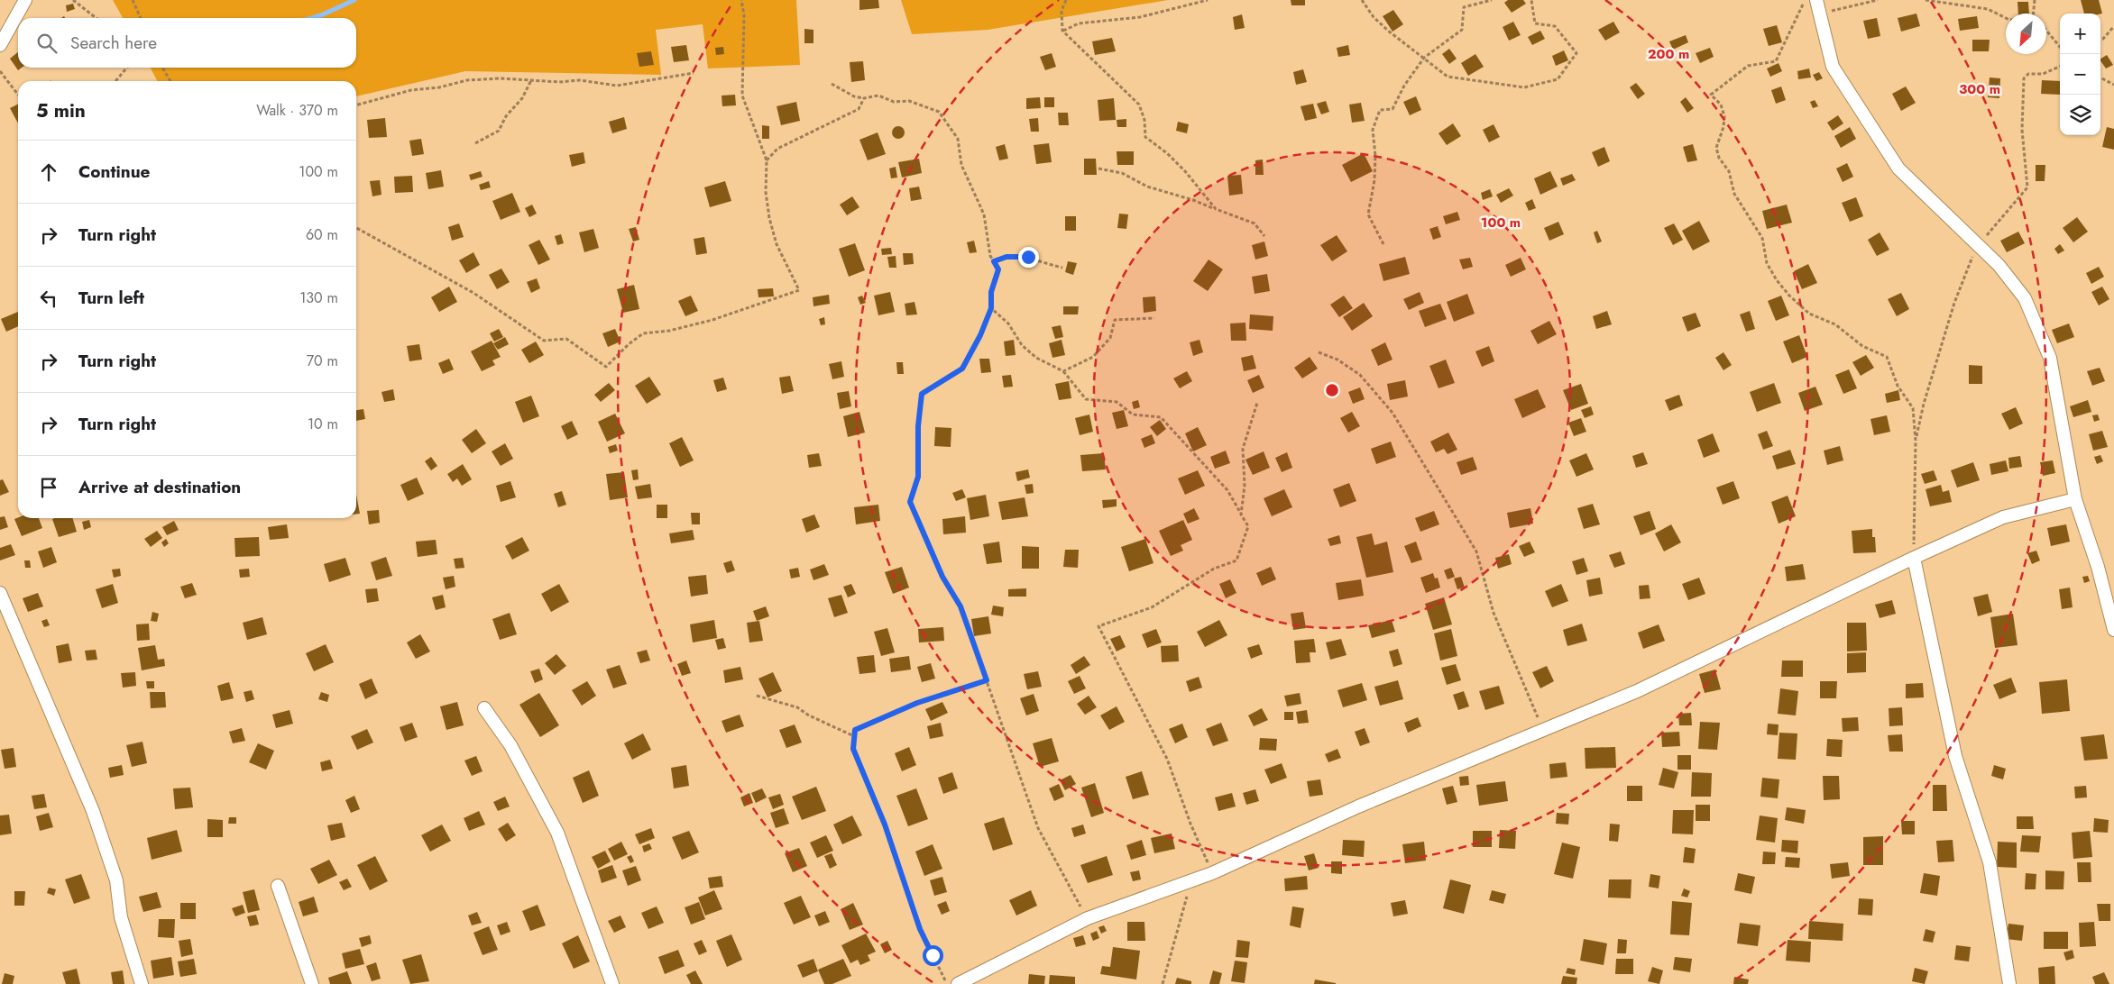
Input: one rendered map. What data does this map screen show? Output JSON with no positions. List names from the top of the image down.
{
  "north": "bottom left",
  "page": {
    "map_buttons": ["+", "−"],
    "search": "Search here",
    "heading": ["5 min", "Walk · 370 m"],
    "list": [
      ["Continue", "100 m"],
      ["Turn right", "60 m"],
      ["Turn left", "130 m"],
      ["Turn right", "70 m"],
      ["Turn right", "10 m"],
      "Arrive at destination"
    ]
  },
  "rings": ["200 m", "300 m", "100 m"]
}
